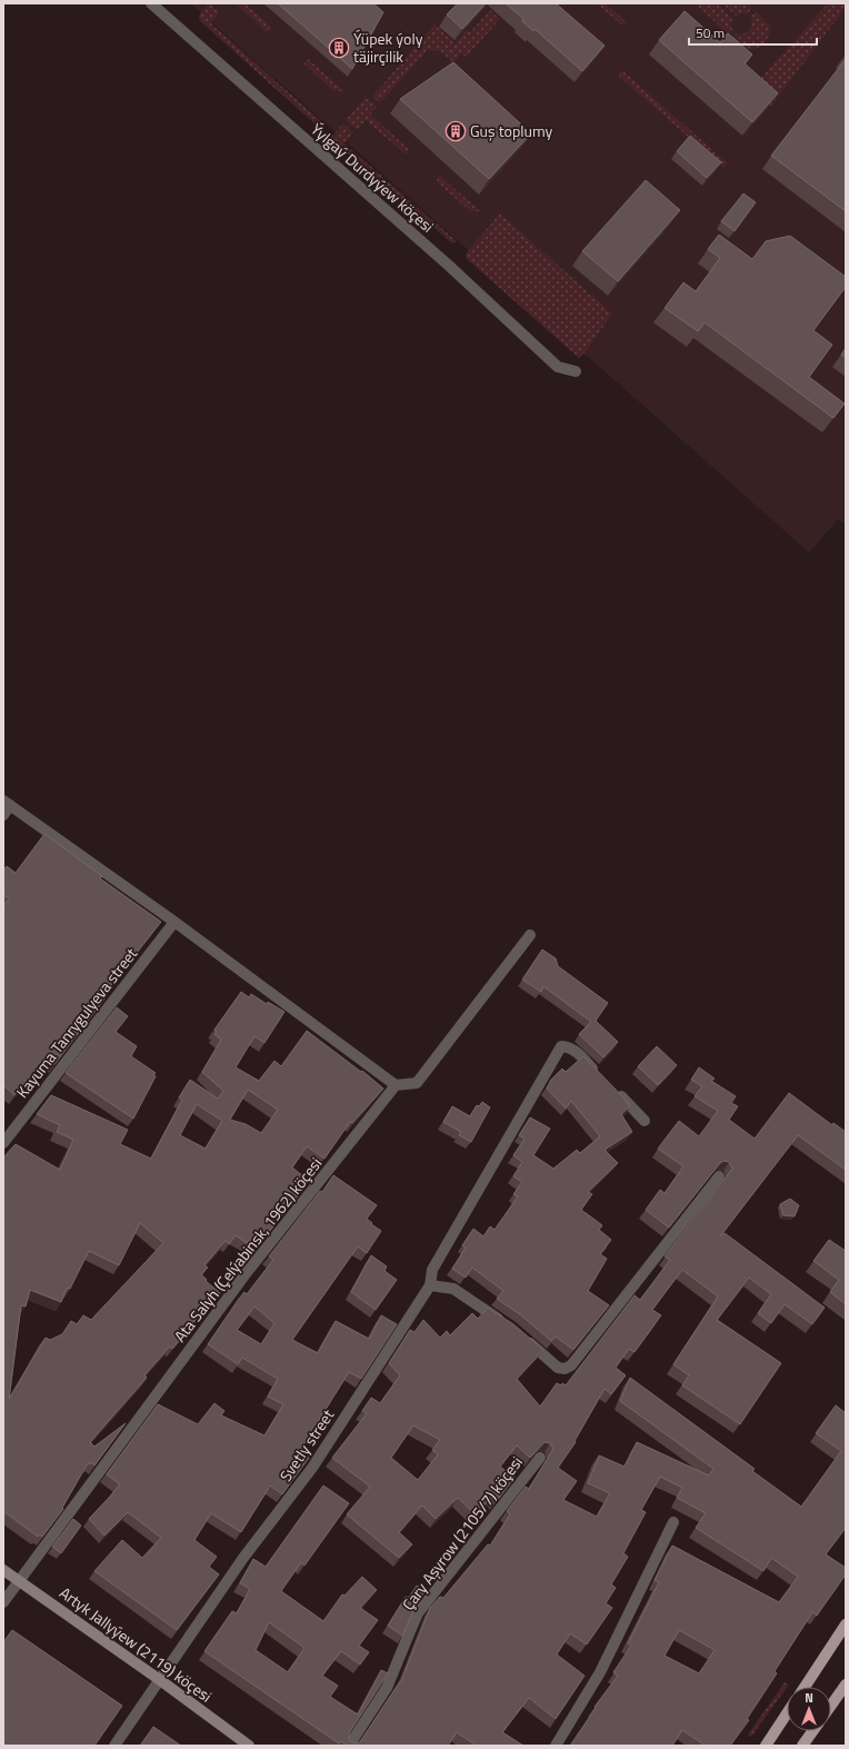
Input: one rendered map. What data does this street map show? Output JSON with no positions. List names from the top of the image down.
{
  "streets": {
    "street": [
      "Ýylgaý Durdyýew köçesi",
      "Kayuma Tanrygulyeva street",
      "Ata Salyh (Çelýabinsk, 1962) köçesi",
      "Svetly street",
      "Çary Aşyrow (2105/7) köçesi",
      "Artyk Jallyýew (2119) köçesi"
    ]
  },
  "crossings": [
    ["Ata Salyh (Çelýabinsk, 1962) köçesi", "Artyk Jallyýew (2119) köçesi"],
    ["Svetly street", "Artyk Jallyýew (2119) köçesi"]
  ],
  "places": {
    "building": ["Ýüpek ýoly täjirçilik", "Guş toplumy"]
  },
  "scale_bar": "50 m",
  "north": "top"
}
